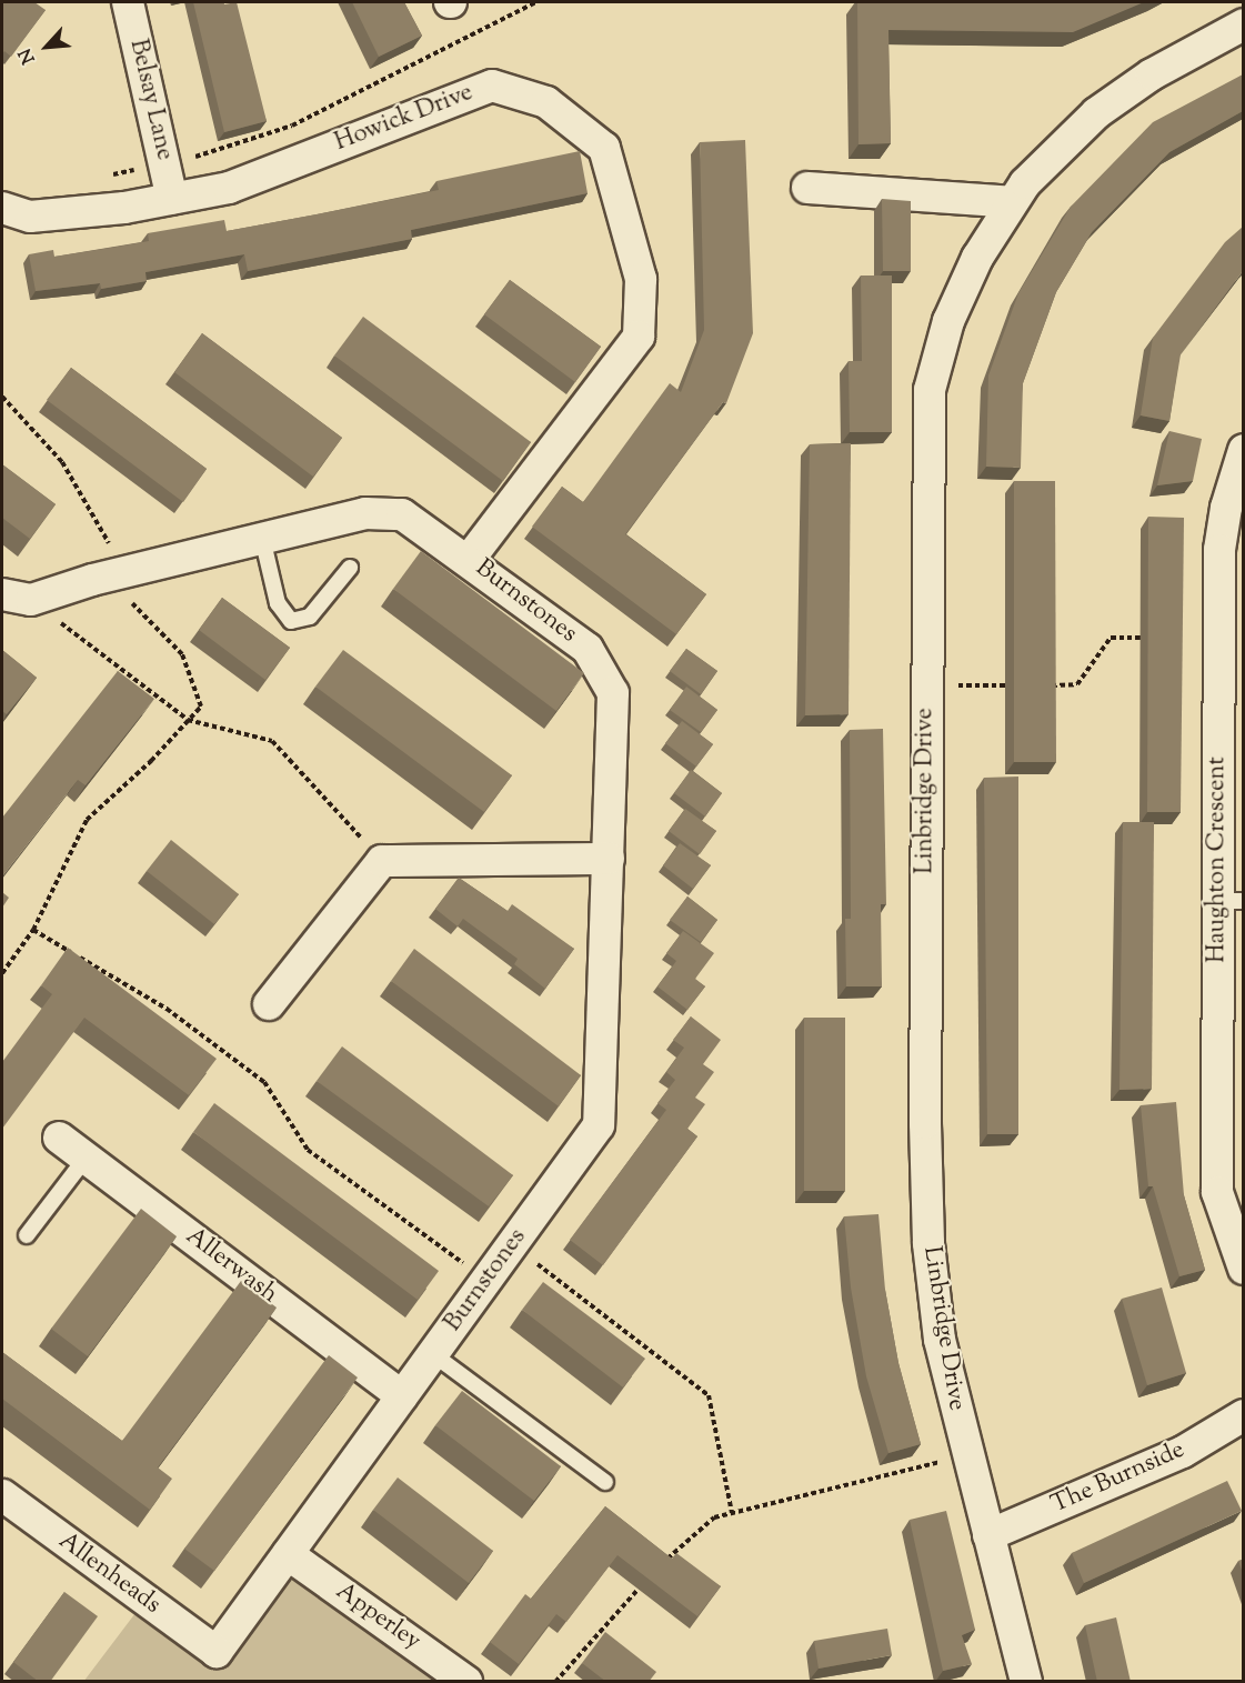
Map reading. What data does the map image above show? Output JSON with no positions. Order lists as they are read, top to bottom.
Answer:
{
  "streets": {
    "street": [
      "Belsay Lane",
      "Howick Drive",
      "Burnstones",
      "Linbridge Drive",
      "Haughton Crescent",
      "Allerwash",
      "The Burnside",
      "Allenheads",
      "Apperley"
    ]
  },
  "crossings": [
    ["Belsay Lane", "Howick Drive"],
    ["Howick Drive", "Burnstones"],
    ["Burnstones", "Allerwash"],
    ["Burnstones", "Allenheads"],
    ["Burnstones", "Apperley"],
    ["Linbridge Drive", "The Burnside"]
  ],
  "north": "bottom left"
}
